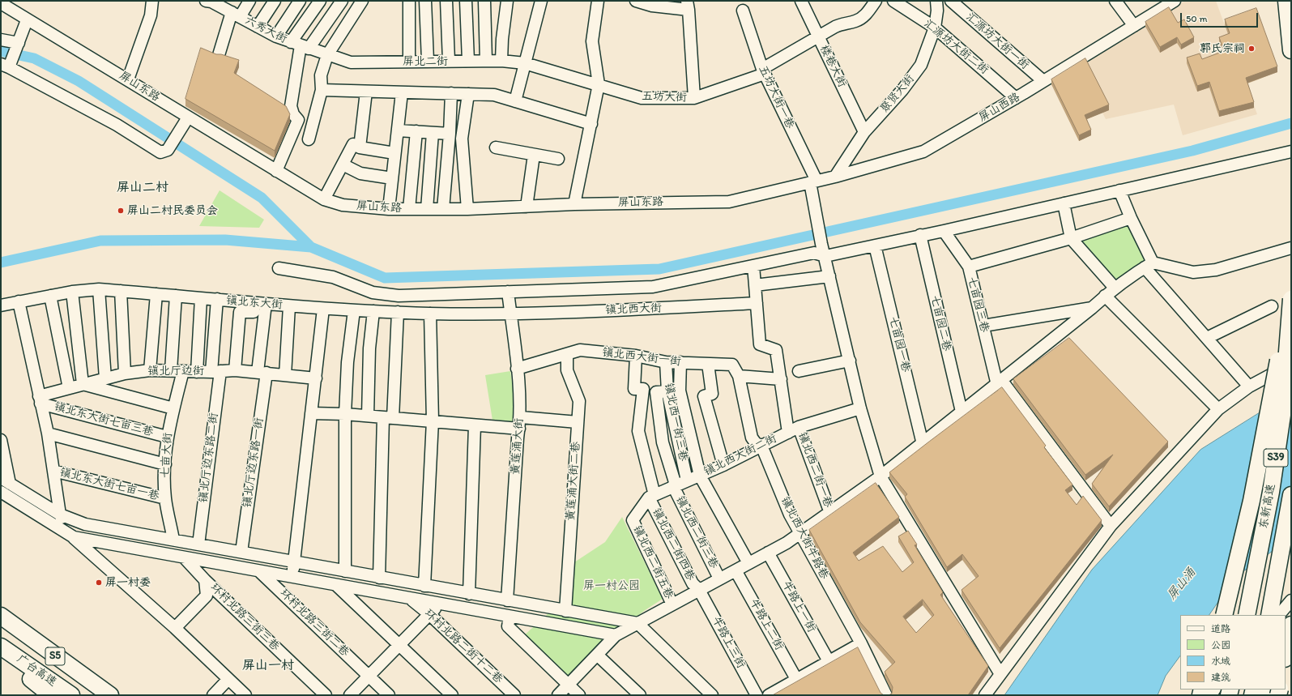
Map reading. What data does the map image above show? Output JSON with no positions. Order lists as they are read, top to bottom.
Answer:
{
  "streets": {
    "highway": [
      "S39",
      "东新高速",
      "S5",
      "广台高速"
    ],
    "street": [
      "六秀大街",
      "汇源坊大街一街",
      "汇源坊大街二街",
      "屏北二街",
      "楼巷大街",
      "屏山东路",
      "聚贤大街",
      "五坊大街",
      "五坊大街一巷",
      "屏山西路",
      "镇北东大街",
      "七亩园三巷",
      "镇北西大街",
      "七亩园二巷",
      "七亩园一巷",
      "镇北西大街一街",
      "镇北厅边街",
      "镇北东大街七亩三巷",
      "镇北西一街三巷",
      "黄莲涌大街",
      "七亩大街",
      "镇北西大街二街",
      "镇北厅边东路二街",
      "镇北厅边东路一街",
      "镇北西二街一巷",
      "黄莲涌大街二巷",
      "镇北东大街七亩一巷",
      "镇北西二街三巷",
      "镇北西大街牛路巷",
      "镇北西二街四巷",
      "镇北西二街五巷",
      "牛路上一街",
      "环村北路三街三巷",
      "环村北路三街二巷",
      "牛路上二街",
      "牛路上三街",
      "环村北路二街十二巷"
    ]
  },
  "crossings": [
    ["六秀大街", "屏北二街"],
    ["汇源坊大街一街", "屏山西路"],
    ["汇源坊大街二街", "聚贤大街"],
    ["汇源坊大街二街", "屏山西路"],
    ["屏北二街", "五坊大街"],
    ["楼巷大街", "聚贤大街"],
    ["楼巷大街", "五坊大街"],
    ["屏山东路", "五坊大街一巷"],
    ["屏山东路", "屏山西路"],
    ["聚贤大街", "屏山西路"],
    ["五坊大街", "五坊大街一巷"],
    ["五坊大街一巷", "屏山西路"],
    ["五坊大街一巷", "镇北西大街二街"],
    ["镇北东大街", "镇北西大街"],
    ["镇北东大街", "黄莲涌大街"],
    ["镇北东大街", "镇北厅边东路二街"],
    ["镇北东大街", "镇北厅边东路一街"],
    ["镇北西大街", "黄莲涌大街"],
    ["镇北西大街一街", "镇北西一街三巷"],
    ["镇北西大街一街", "黄莲涌大街"],
    ["镇北西大街一街", "黄莲涌大街二巷"],
    ["镇北西大街一街", "镇北西大街牛路巷"],
    ["镇北西大街一街", "镇北西二街四巷"],
    ["镇北厅边街", "镇北东大街七亩三巷"],
    ["镇北厅边街", "七亩大街"],
    ["镇北厅边街", "镇北厅边东路二街"],
    ["镇北厅边街", "镇北厅边东路一街"],
    ["镇北东大街七亩三巷", "七亩大街"],
    ["镇北西一街三巷", "镇北西大街二街"],
    ["七亩大街", "镇北东大街七亩一巷"],
    ["镇北西大街二街", "镇北西二街一巷"],
    ["镇北西大街二街", "镇北西二街三巷"],
    ["镇北西大街二街", "镇北西大街牛路巷"],
    ["镇北西大街二街", "镇北西二街四巷"],
    ["镇北西大街二街", "镇北西二街五巷"],
    ["镇北西二街四巷", "牛路上三街"]
  ],
  "districts": ["屏山二村", "屏山一村"],
  "water": ["屏山涌"],
  "parks": ["屏一村公园"],
  "places": ["郭氏宗祠", "屏山二村民委员会", "屏一村委"],
  "legend": [
    "道路",
    "公园",
    "水域",
    "建筑"
  ],
  "scale_bar": "50 m"
}
